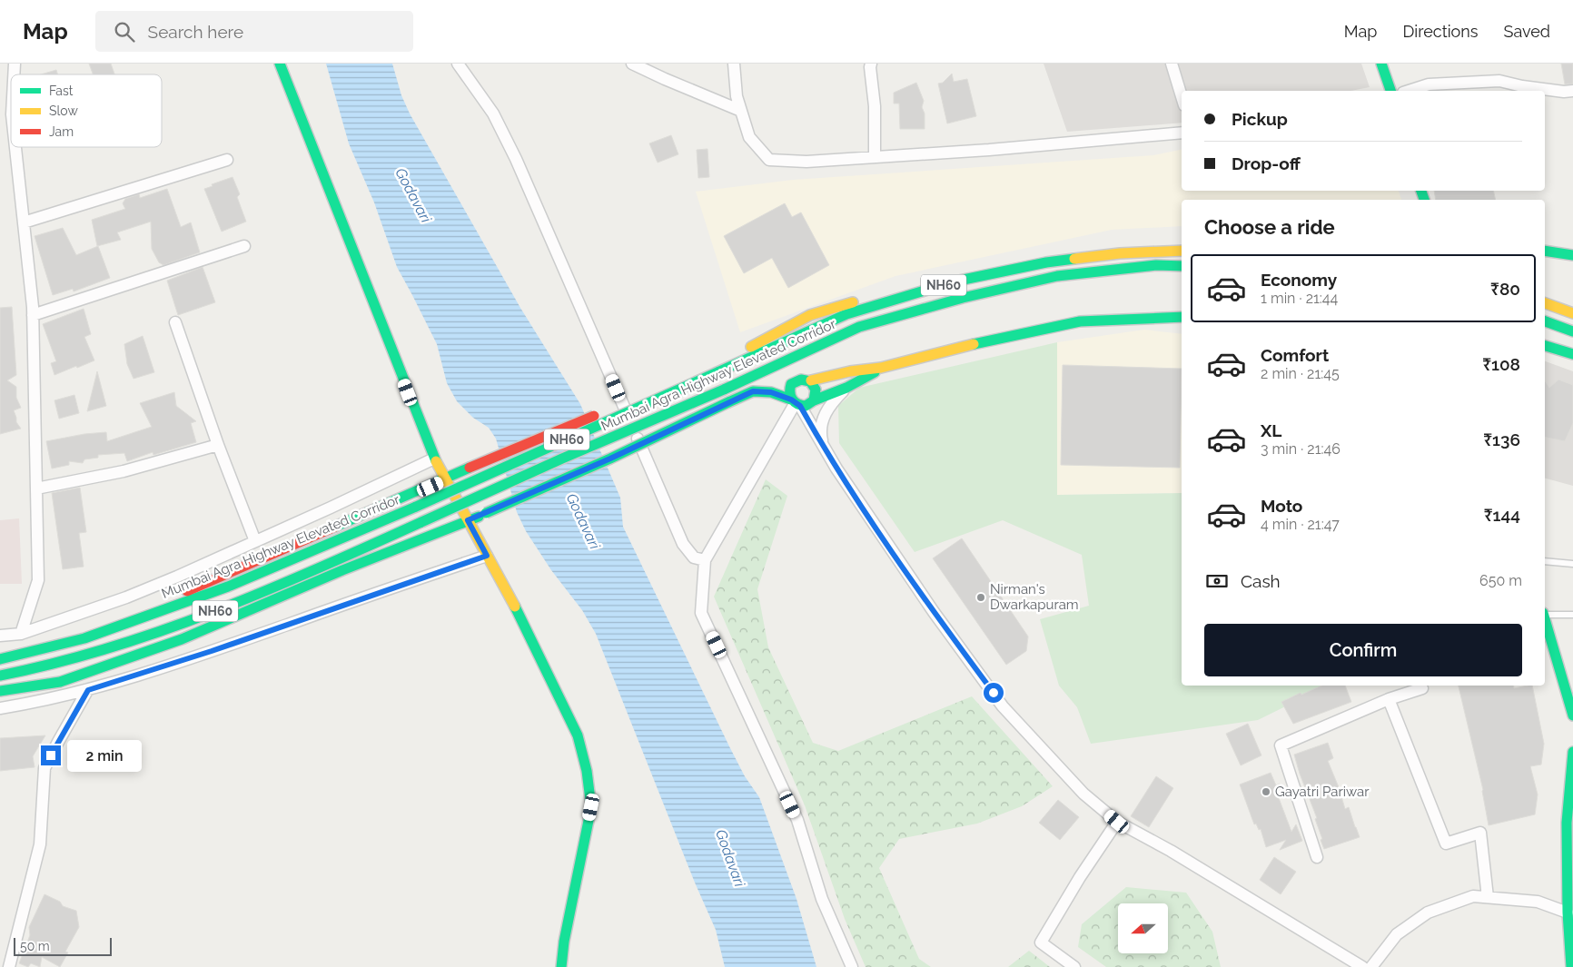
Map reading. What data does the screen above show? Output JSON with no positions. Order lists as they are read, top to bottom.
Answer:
{
  "streets": {
    "main road": ["NH60", "Mumbai Agra Highway Elevated Corridor"]
  },
  "water": ["Godavari"],
  "places": ["Nirman's Dwarkapuram", "Gayatri Pariwar"],
  "legend": ["Fast", "Slow", "Jam"],
  "scale_bar": "50 m",
  "north": "left",
  "page": {
    "header": "Map",
    "search": "Search here",
    "nav": ["Map", "Directions", "Saved"],
    "banner": ["Pickup", "Drop-off"],
    "heading": "Choose a ride",
    "list": [
      {
        "name": "Economy",
        "note": "1 min · 21:44",
        "value": "₹80"
      },
      {
        "name": "Comfort",
        "note": "2 min · 21:45",
        "value": "₹108"
      },
      {
        "name": "XL",
        "note": "3 min · 21:46",
        "value": "₹136"
      },
      {
        "name": "Moto",
        "note": "4 min · 21:47",
        "value": "₹144"
      }
    ],
    "pay": ["Cash", "650 m"],
    "buttons": "Confirm",
    "bubble": "2 min",
    "scale": "50 m"
  }
}
